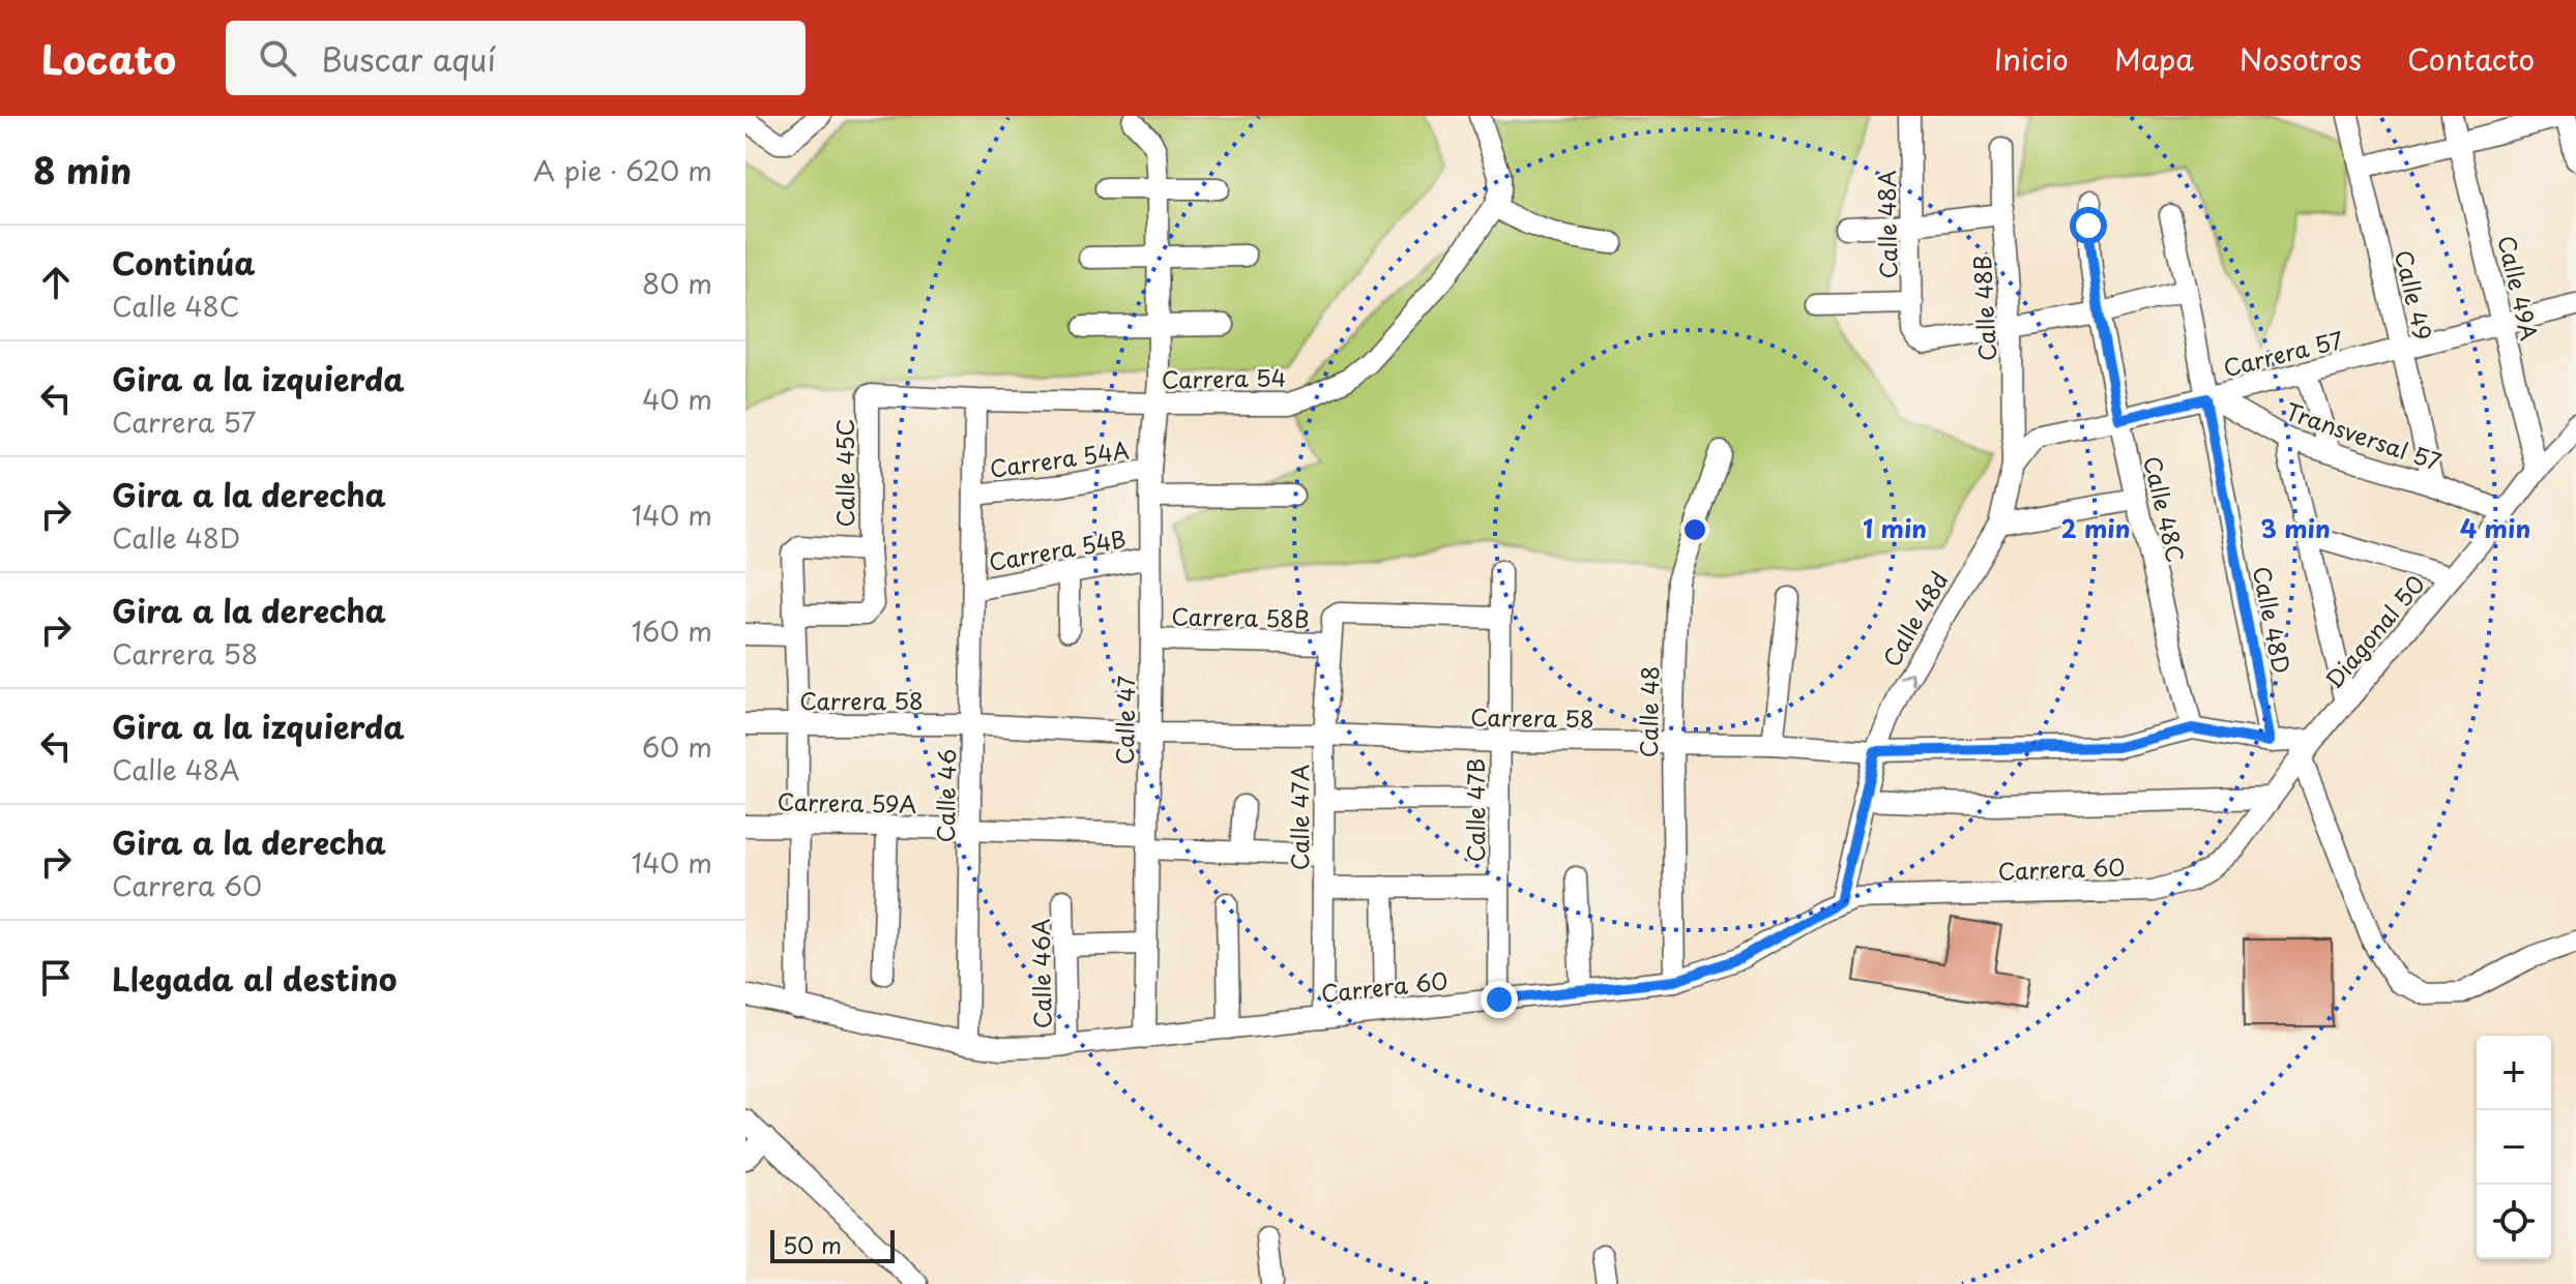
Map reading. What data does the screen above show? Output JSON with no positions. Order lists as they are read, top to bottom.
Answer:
{
  "streets": {
    "street": [
      "Calle 48A",
      "Calle 49A",
      "Calle 49",
      "Calle 48B",
      "Carrera 57",
      "Carrera 54",
      "Transversal 57",
      "Carrera 54A",
      "Calle 45C",
      "Calle 48C",
      "Carrera 54B",
      "Carrera 58B",
      "Calle 48d",
      "Calle 48D",
      "Diagonal 50",
      "Carrera 58",
      "Calle 48",
      "Calle 47",
      "Calle 46",
      "Carrera 59A",
      "Calle 47B",
      "Calle 47A",
      "Carrera 60",
      "Calle 46A"
    ]
  },
  "crossings": [
    ["Calle 48A", "Calle 48B"],
    ["Calle 49A", "Carrera 57"],
    ["Calle 49A", "Diagonal 50"],
    ["Calle 49", "Carrera 57"],
    ["Calle 49", "Transversal 57"],
    ["Calle 48B", "Carrera 57"],
    ["Calle 48B", "Calle 48d"],
    ["Carrera 57", "Transversal 57"],
    ["Carrera 57", "Calle 48C"],
    ["Carrera 57", "Calle 48d"],
    ["Carrera 57", "Calle 48D"],
    ["Carrera 54", "Calle 45C"],
    ["Carrera 54", "Calle 47"],
    ["Carrera 54", "Calle 46"],
    ["Transversal 57", "Calle 48D"],
    ["Transversal 57", "Diagonal 50"],
    ["Carrera 54A", "Calle 47"],
    ["Carrera 54A", "Calle 46"],
    ["Calle 48C", "Carrera 58"],
    ["Carrera 54B", "Calle 47"],
    ["Carrera 54B", "Calle 46"],
    ["Carrera 58B", "Calle 47"],
    ["Carrera 58B", "Calle 47B"],
    ["Carrera 58B", "Calle 47A"],
    ["Calle 48d", "Carrera 58"],
    ["Calle 48D", "Carrera 58"],
    ["Diagonal 50", "Carrera 58"],
    ["Diagonal 50", "Carrera 60"],
    ["Carrera 58", "Calle 48"],
    ["Carrera 58", "Calle 47"],
    ["Carrera 58", "Calle 46"],
    ["Carrera 58", "Calle 47B"],
    ["Carrera 58", "Calle 47A"],
    ["Calle 48", "Carrera 60"],
    ["Calle 47", "Carrera 59A"],
    ["Calle 47", "Carrera 60"],
    ["Calle 46", "Carrera 59A"],
    ["Calle 46", "Carrera 60"],
    ["Carrera 59A", "Calle 47A"],
    ["Calle 47B", "Carrera 60"],
    ["Calle 47A", "Carrera 60"],
    ["Carrera 60", "Calle 46A"]
  ],
  "scale_bar": "50 m",
  "page": {
    "header": "Locato",
    "search": "Buscar aquí",
    "nav": [
      "Inicio",
      "Mapa",
      "Nosotros",
      "Contacto"
    ],
    "heading": ["8 min", "A pie · 620 m"],
    "list": [
      ["Continúa", "Calle 48C", "80 m"],
      ["Gira a la izquierda", "Carrera 57", "40 m"],
      ["Gira a la derecha", "Calle 48D", "140 m"],
      ["Gira a la derecha", "Carrera 58", "160 m"],
      ["Gira a la izquierda", "Calle 48A", "60 m"],
      ["Gira a la derecha", "Carrera 60", "140 m"],
      "Llegada al destino"
    ],
    "map_buttons": ["+", "−"],
    "scale": "50 m"
  },
  "rings": [
    "1 min",
    "2 min",
    "3 min",
    "4 min"
  ]
}
